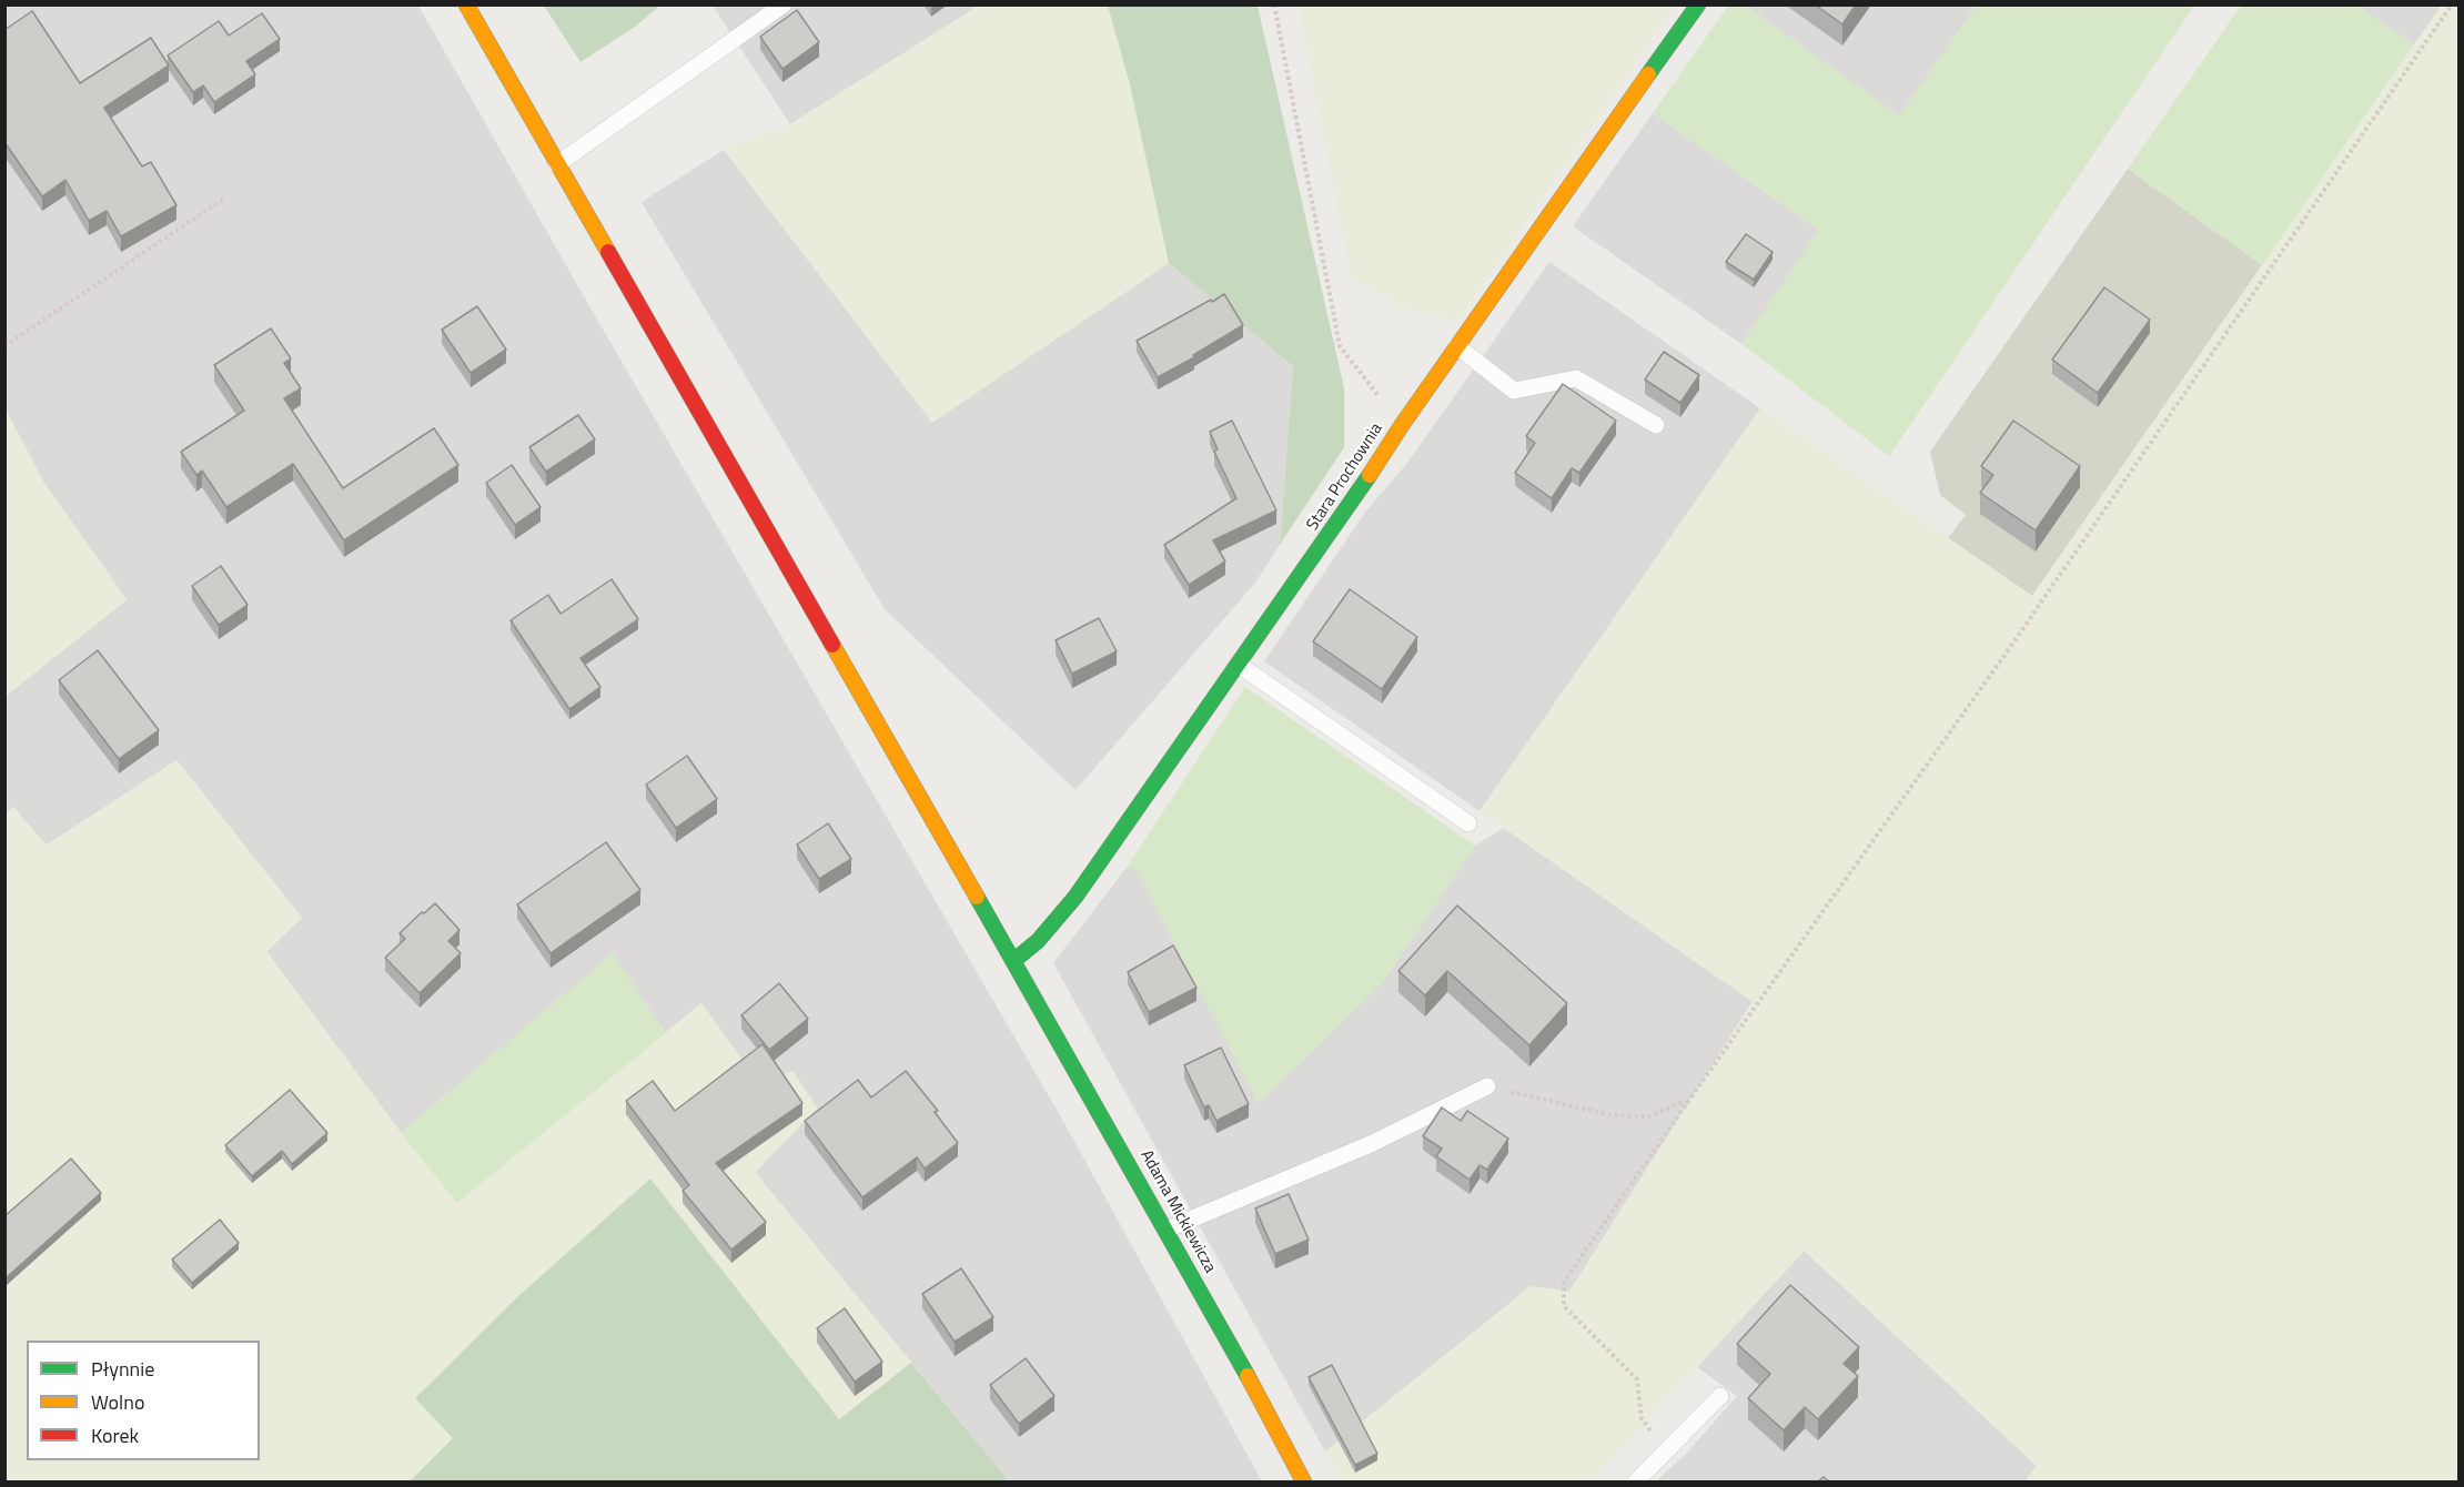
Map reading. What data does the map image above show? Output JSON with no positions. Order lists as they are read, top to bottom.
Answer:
{
  "streets": {
    "main road": ["Stara Prochownia", "Adama Mickiewicza"]
  },
  "crossings": [
    ["Stara Prochownia", "Adama Mickiewicza"]
  ],
  "legend": ["Płynnie", "Wolno", "Korek"]
}
